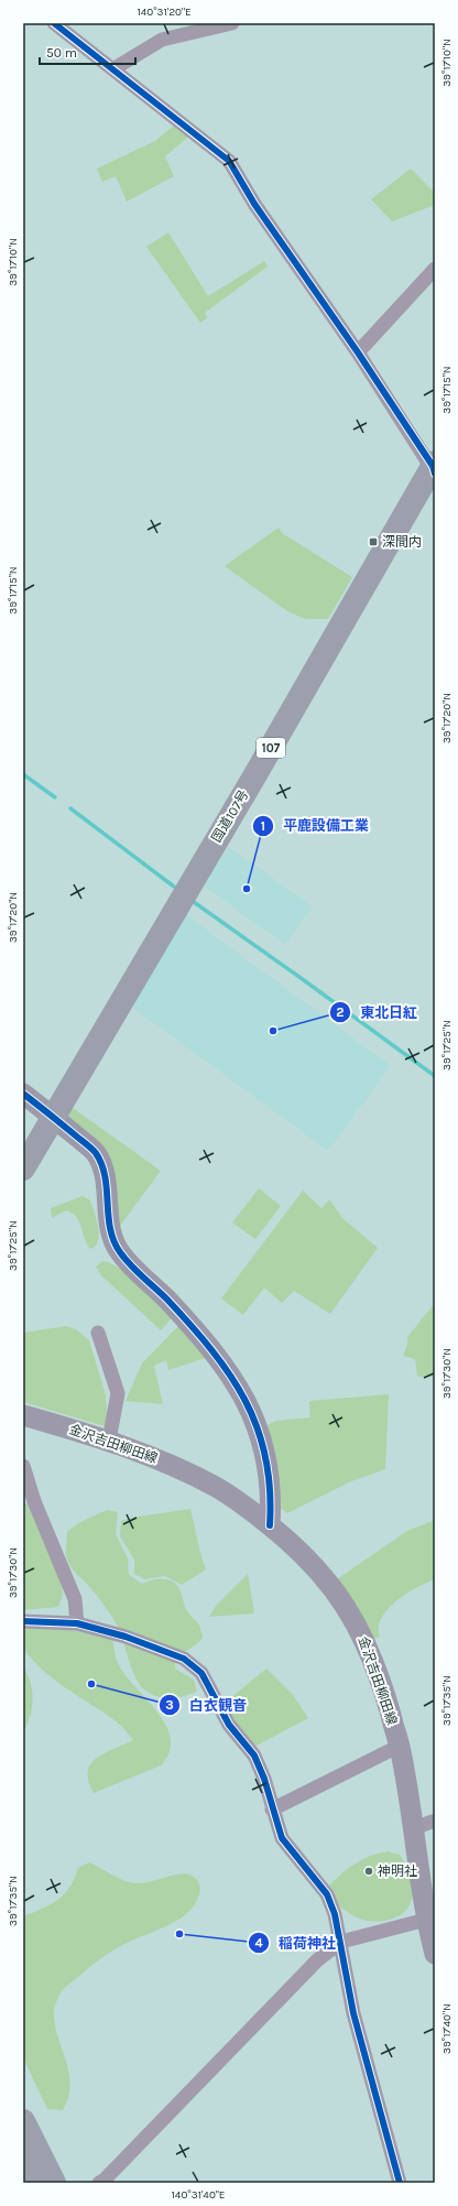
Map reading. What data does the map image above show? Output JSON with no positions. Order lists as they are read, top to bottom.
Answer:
{
  "streets": {
    "highway": ["107", "国道107号"],
    "main road": ["金沢吉田柳田線"]
  },
  "places": {
    "transit": ["深間内"],
    "other": [
      "平鹿設備工業",
      "東北日紅",
      "白衣観音",
      "神明社",
      "稲荷神社"
    ]
  },
  "scale_bar": "50 m",
  "coordinates": [
    "140°31'20\"E",
    "39°17'10\"N",
    "39°17'15\"N",
    "39°17'20\"N",
    "39°17'25\"N",
    "39°17'30\"N",
    "39°17'35\"N",
    "39°17'40\"N",
    "140°31'40\"E"
  ]
}
